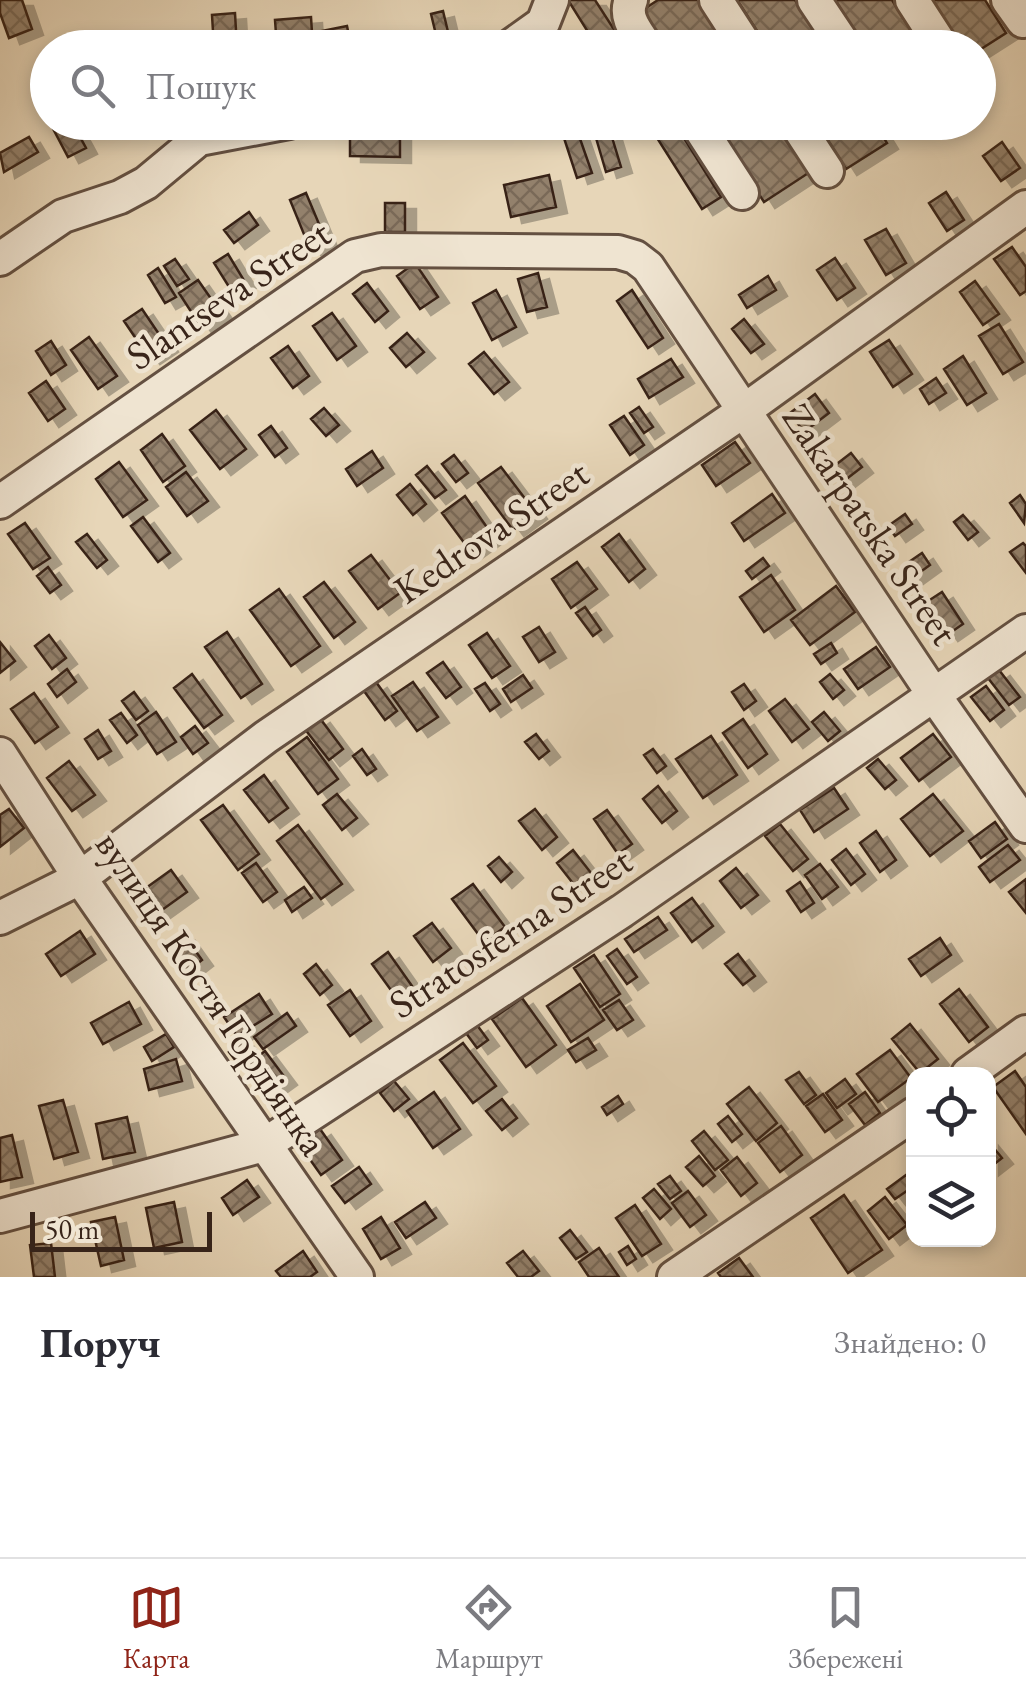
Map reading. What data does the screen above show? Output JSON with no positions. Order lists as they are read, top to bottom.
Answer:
{
  "streets": {
    "street": [
      "Slantseva Street",
      "Zakarpatska Street",
      "Kedrova Street",
      "Stratosferna Street",
      "вулиця Костя Гордіянка"
    ]
  },
  "crossings": [
    ["Slantseva Street", "Zakarpatska Street"],
    ["Zakarpatska Street", "Kedrova Street"],
    ["Zakarpatska Street", "Stratosferna Street"],
    ["Kedrova Street", "вулиця Костя Гордіянка"],
    ["Stratosferna Street", "вулиця Костя Гордіянка"]
  ],
  "scale_bar": "50 m",
  "page": {
    "search": "Пошук",
    "scale": "50 m",
    "heading": ["Поруч", "Знайдено: 0"],
    "nav": ["Карта", "Маршрут", "Збережені"]
  }
}
